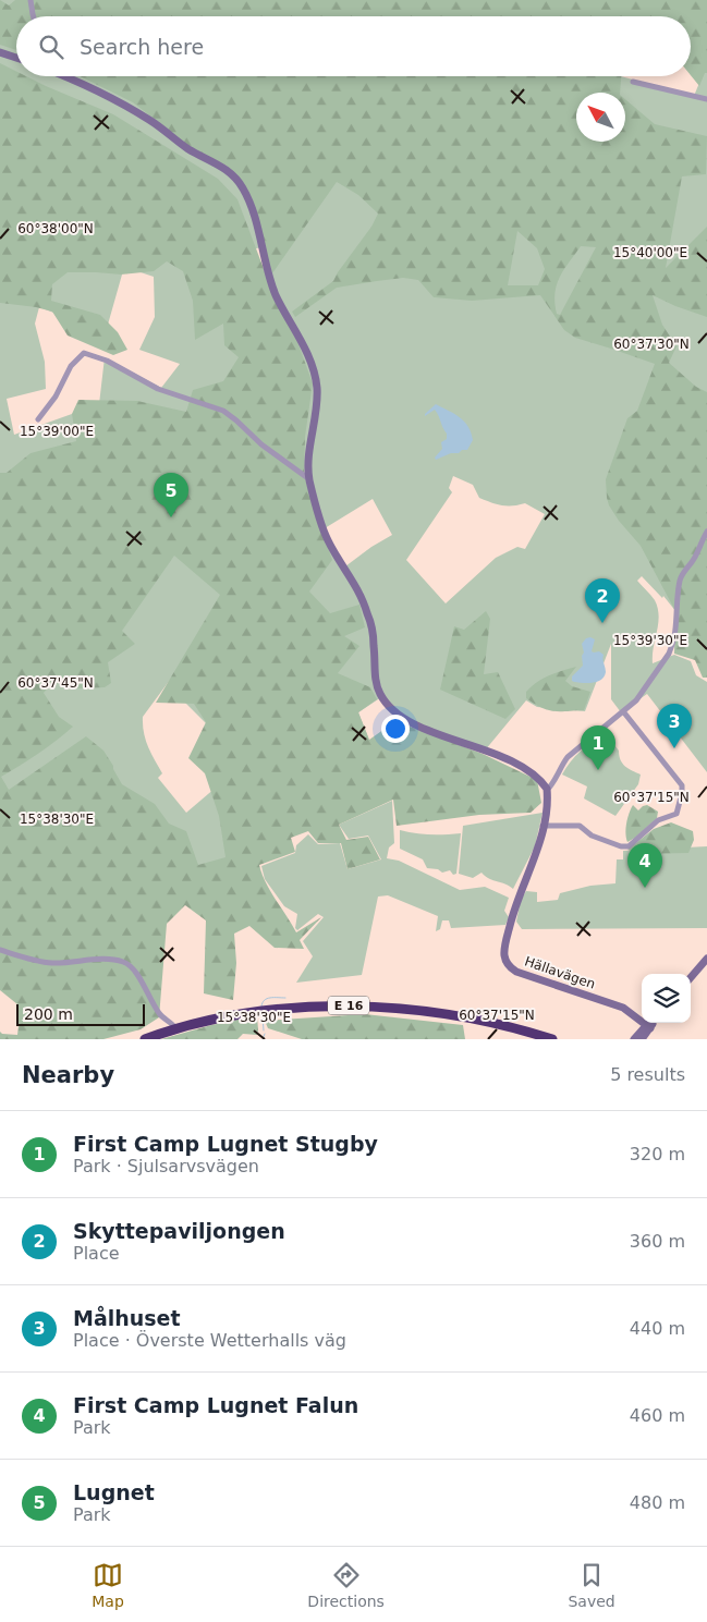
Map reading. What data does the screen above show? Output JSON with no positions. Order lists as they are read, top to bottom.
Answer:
{
  "streets": {
    "highway": ["E 16"],
    "street": ["Hällavägen"]
  },
  "scale_bar": "200 m",
  "north": "top left",
  "page": {
    "search": "Search here",
    "pins": [
      "5",
      "2",
      "3",
      "1",
      "4"
    ],
    "scale": "200 m",
    "heading": ["Nearby", "5 results"],
    "list": [
      {
        "mark": "1",
        "name": "First Camp Lugnet Stugby",
        "note": "Park · Sjulsarvsvägen",
        "value": "320 m"
      },
      {
        "mark": "2",
        "name": "Skyttepaviljongen",
        "note": "Place",
        "value": "360 m"
      },
      {
        "mark": "3",
        "name": "Målhuset",
        "note": "Place · Överste Wetterhalls väg",
        "value": "440 m"
      },
      {
        "mark": "4",
        "name": "First Camp Lugnet Falun",
        "note": "Park",
        "value": "460 m"
      },
      {
        "mark": "5",
        "name": "Lugnet",
        "note": "Park",
        "value": "480 m"
      }
    ],
    "nav": ["Map", "Directions", "Saved"]
  },
  "coordinates": [
    "60°38'00\"N",
    "15°40'00\"E",
    "60°37'30\"N",
    "15°39'00\"E",
    "15°39'30\"E",
    "60°37'45\"N",
    "60°37'15\"N",
    "15°38'30\"E"
  ]
}
